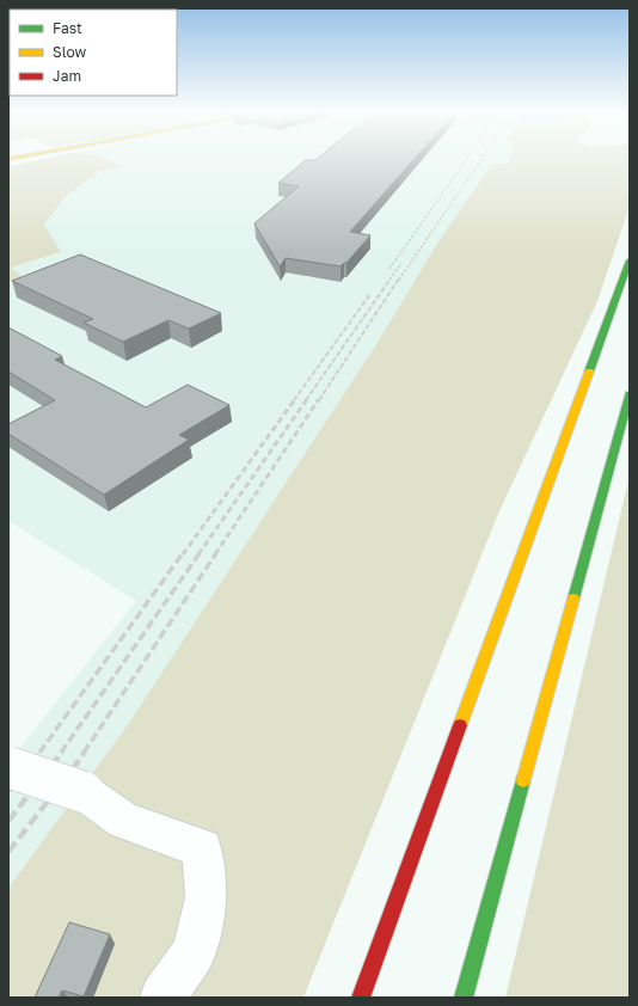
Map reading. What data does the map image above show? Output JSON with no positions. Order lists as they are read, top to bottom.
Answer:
{
  "legend": ["Fast", "Slow", "Jam"]
}
